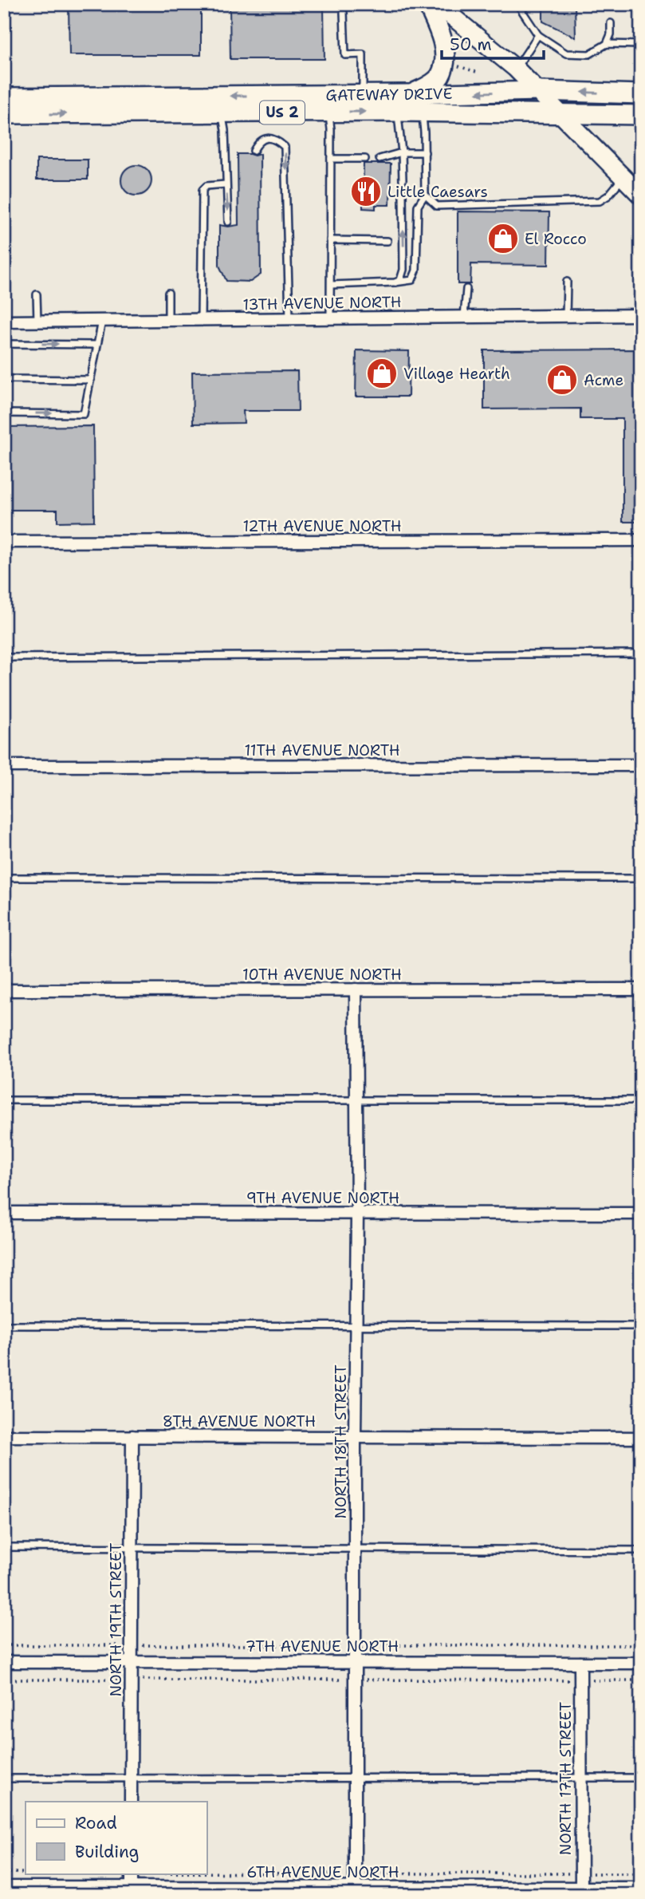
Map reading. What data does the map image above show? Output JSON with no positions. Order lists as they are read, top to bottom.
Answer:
{
  "streets": {
    "highway": ["GATEWAY DRIVE", "US 2"],
    "street": [
      "13TH AVENUE NORTH",
      "12TH AVENUE NORTH",
      "11TH AVENUE NORTH",
      "10TH AVENUE NORTH",
      "9TH AVENUE NORTH",
      "8TH AVENUE NORTH",
      "NORTH 18TH STREET",
      "NORTH 19TH STREET",
      "7TH AVENUE NORTH",
      "NORTH 17TH STREET",
      "6TH AVENUE NORTH"
    ]
  },
  "crossings": [
    ["GATEWAY DRIVE", "US 2"],
    ["10TH AVENUE NORTH", "NORTH 18TH STREET"],
    ["9TH AVENUE NORTH", "NORTH 18TH STREET"],
    ["8TH AVENUE NORTH", "NORTH 18TH STREET"],
    ["8TH AVENUE NORTH", "NORTH 19TH STREET"],
    ["NORTH 18TH STREET", "7TH AVENUE NORTH"],
    ["NORTH 18TH STREET", "6TH AVENUE NORTH"],
    ["NORTH 19TH STREET", "7TH AVENUE NORTH"],
    ["7TH AVENUE NORTH", "NORTH 17TH STREET"],
    ["NORTH 17TH STREET", "6TH AVENUE NORTH"]
  ],
  "places": {
    "restaurant": ["Little Caesars"],
    "shop": ["El Rocco", "Village Hearth", "Acme"]
  },
  "legend": ["Road", "Building"],
  "scale_bar": "50 m"
}
